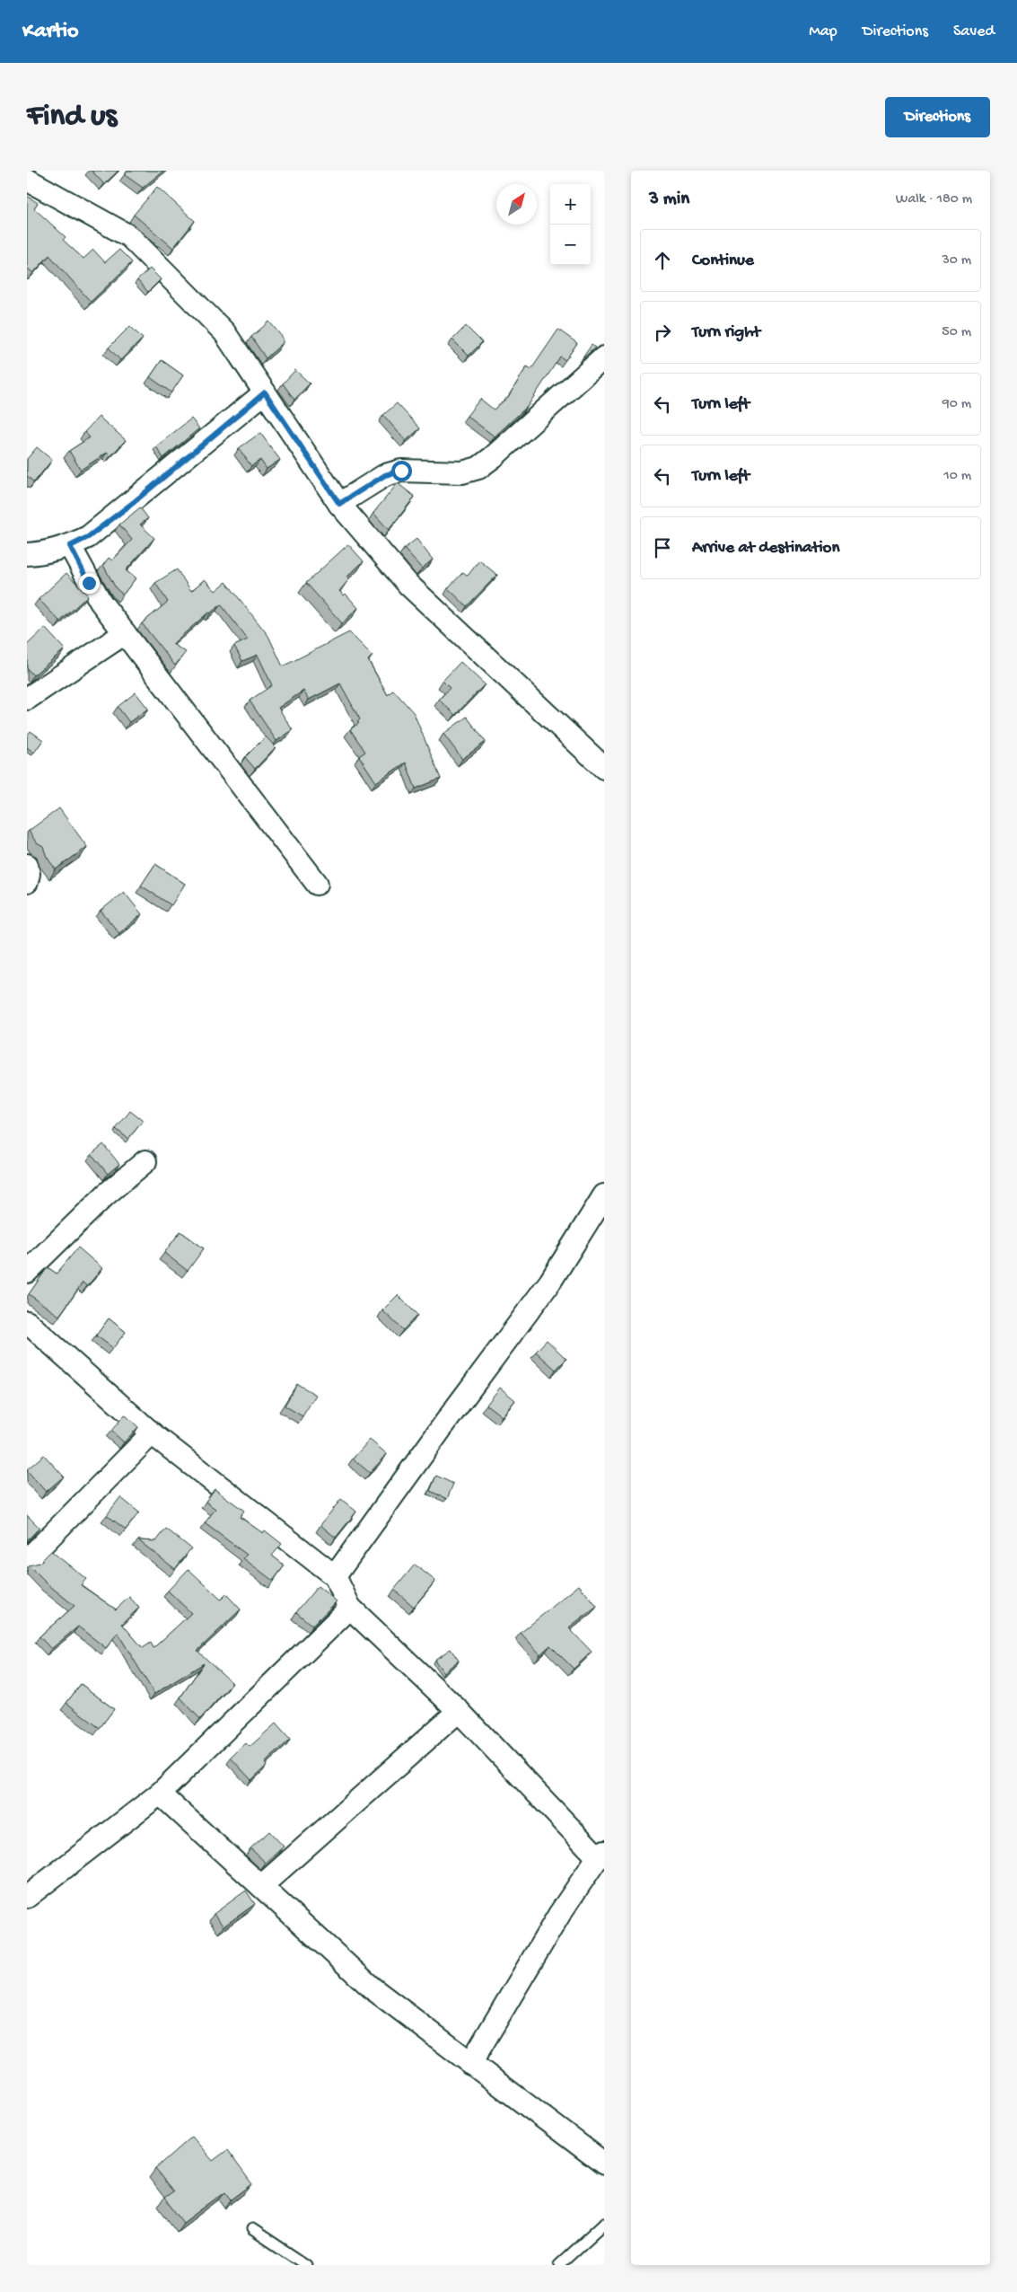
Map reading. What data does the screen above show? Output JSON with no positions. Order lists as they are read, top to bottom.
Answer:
{
  "north": "top right",
  "page": {
    "header": "Kartio",
    "nav": ["Map", "Directions", "Saved"],
    "buttons": "Directions",
    "title": "Find us",
    "heading": ["3 min", "Walk · 180 m"],
    "map_buttons": ["+", "−"],
    "list": [
      ["Continue", "30 m"],
      ["Turn right", "50 m"],
      ["Turn left", "90 m"],
      ["Turn left", "10 m"],
      "Arrive at destination"
    ]
  }
}
